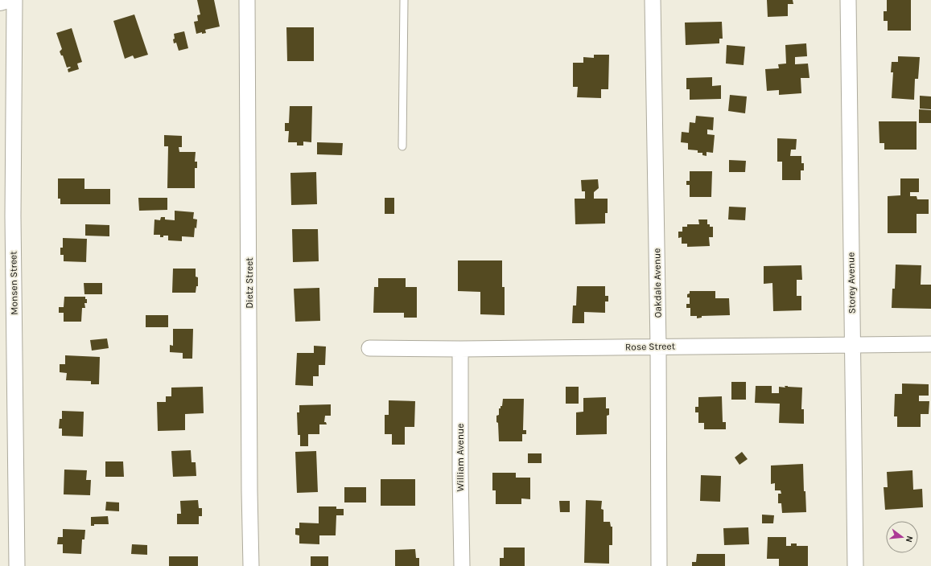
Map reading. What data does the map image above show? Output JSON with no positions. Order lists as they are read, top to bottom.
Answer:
{
  "streets": {
    "street": [
      "Monsen Street",
      "Dietz Street",
      "Oakdale Avenue",
      "Storey Avenue",
      "Rose Street",
      "William Avenue"
    ]
  },
  "crossings": [
    ["Oakdale Avenue", "Rose Street"],
    ["Storey Avenue", "Rose Street"],
    ["Rose Street", "William Avenue"]
  ],
  "north": "right"
}
